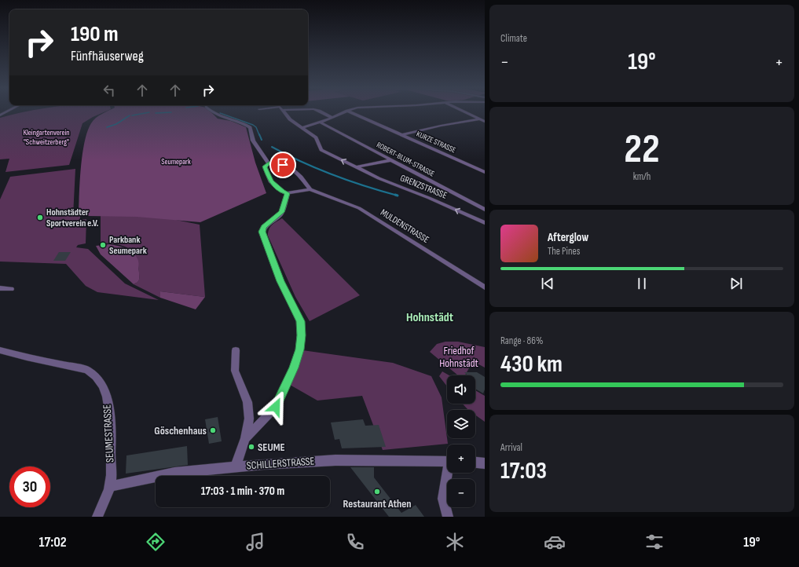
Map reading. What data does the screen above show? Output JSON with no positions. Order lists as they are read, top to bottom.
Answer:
{
  "streets": {
    "street": [
      "KURZE STRASSE",
      "ROBERT-BLUM-STRASSE",
      "GRENZSTRASSE",
      "MULDENSTRASSE",
      "SEUMESTRASSE",
      "SCHILLERSTRASSE"
    ]
  },
  "crossings": [
    ["SEUMESTRASSE", "SCHILLERSTRASSE"]
  ],
  "one_way": ["GRENZSTRASSE"],
  "districts": ["Hohnstädt"],
  "parks": ["Kleingartenverein \"Schweitzerberg\"", "Seumepark", "Friedhof Hohnstädt"],
  "places": [
    "Hohnstädter Sportverein e.V.",
    "Parkbank Seumepark",
    "Göschenhaus",
    "SEUME",
    "Restaurant Athen"
  ],
  "page": {
    "tile": [
      "Climate",
      ["22", "km/h"],
      ["Range · 86%", "430 km"],
      ["Arrival", "17:03"]
    ],
    "turn": ["190 m", "Fünfhäuserweg"],
    "heat": ["−", "19°", "+"],
    "song": ["Afterglow", "The Pines"],
    "map_buttons": ["+", "−"],
    "limit": "30",
    "trip": "17:03 · 1 min · 370 m",
    "tabs": ["17:02", "19°"]
  }
}
